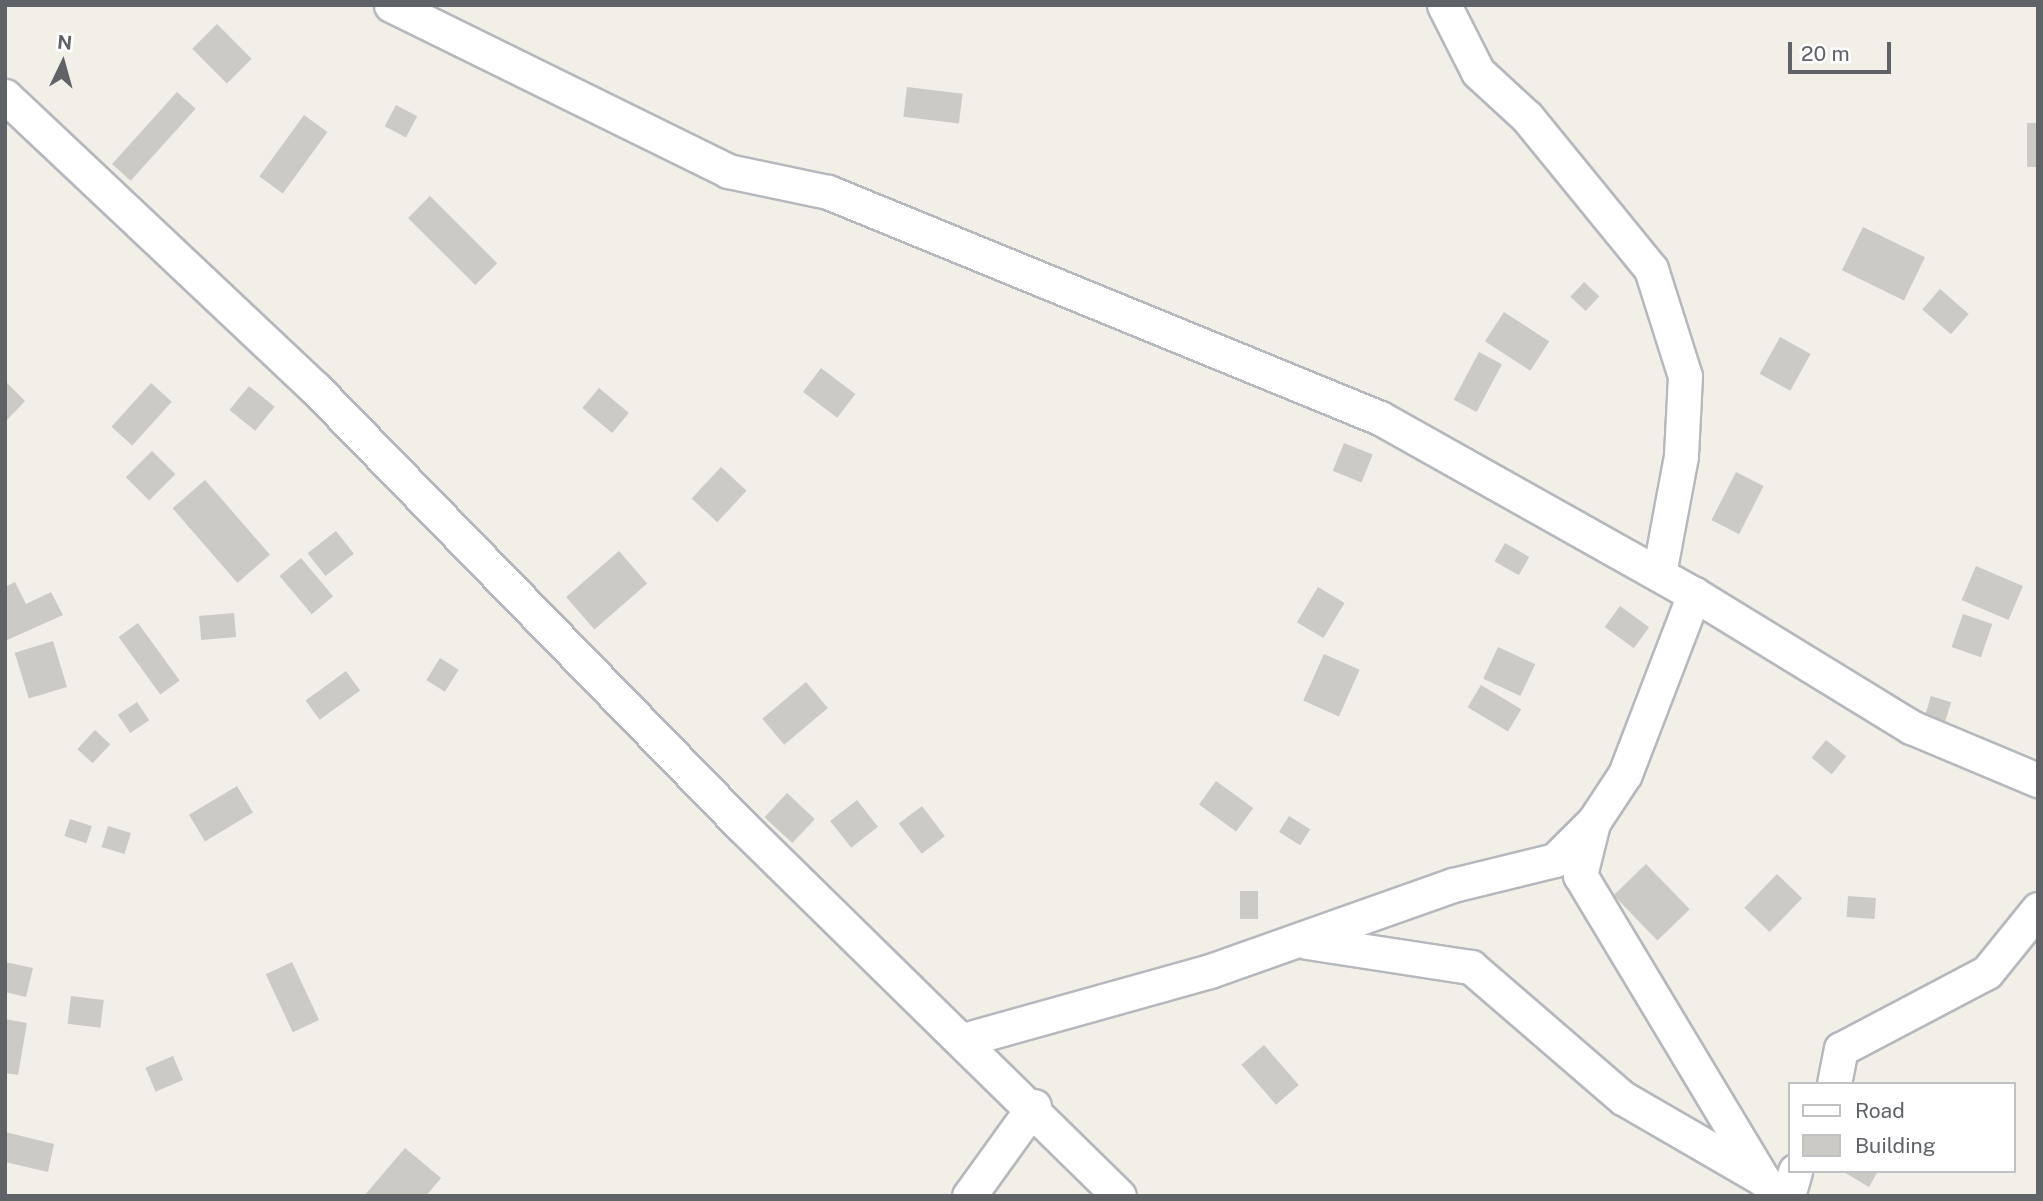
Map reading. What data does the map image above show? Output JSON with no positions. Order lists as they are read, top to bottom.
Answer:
{
  "legend": ["Road", "Building"],
  "scale_bar": "20 m",
  "north": "top"
}
